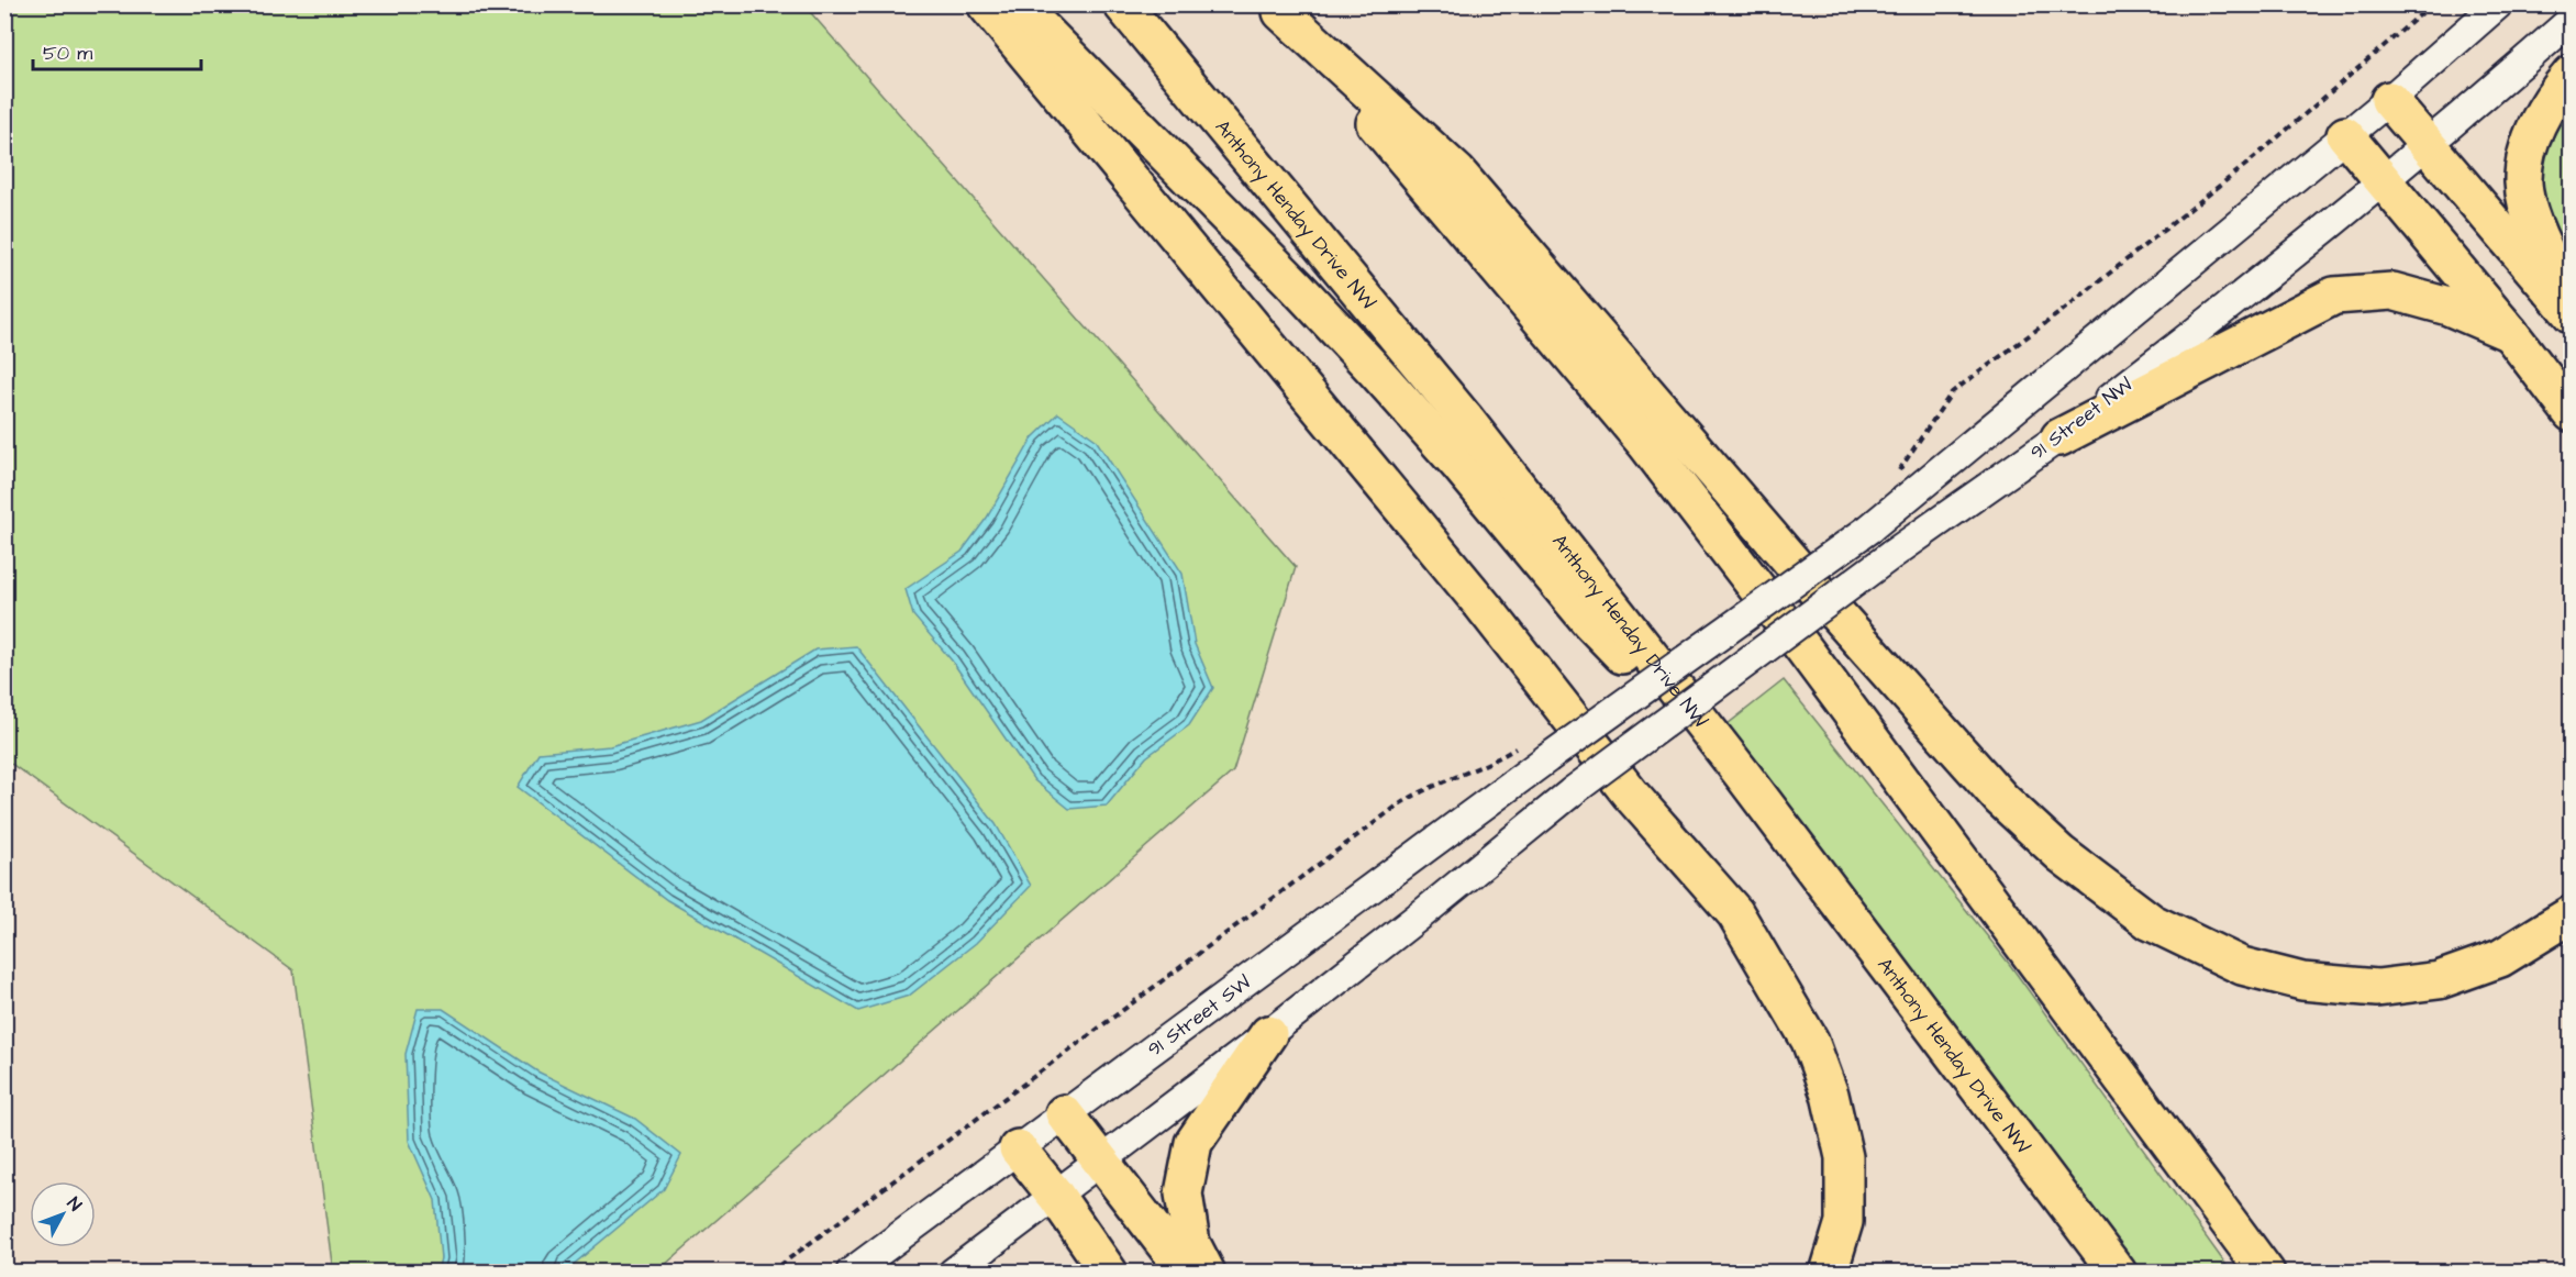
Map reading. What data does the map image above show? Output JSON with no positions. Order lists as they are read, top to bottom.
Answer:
{
  "streets": {
    "highway": ["Anthony Henday Drive NW"],
    "main road": ["91 Street NW", "91 Street SW"]
  },
  "scale_bar": "50 m",
  "north": "top right"
}
